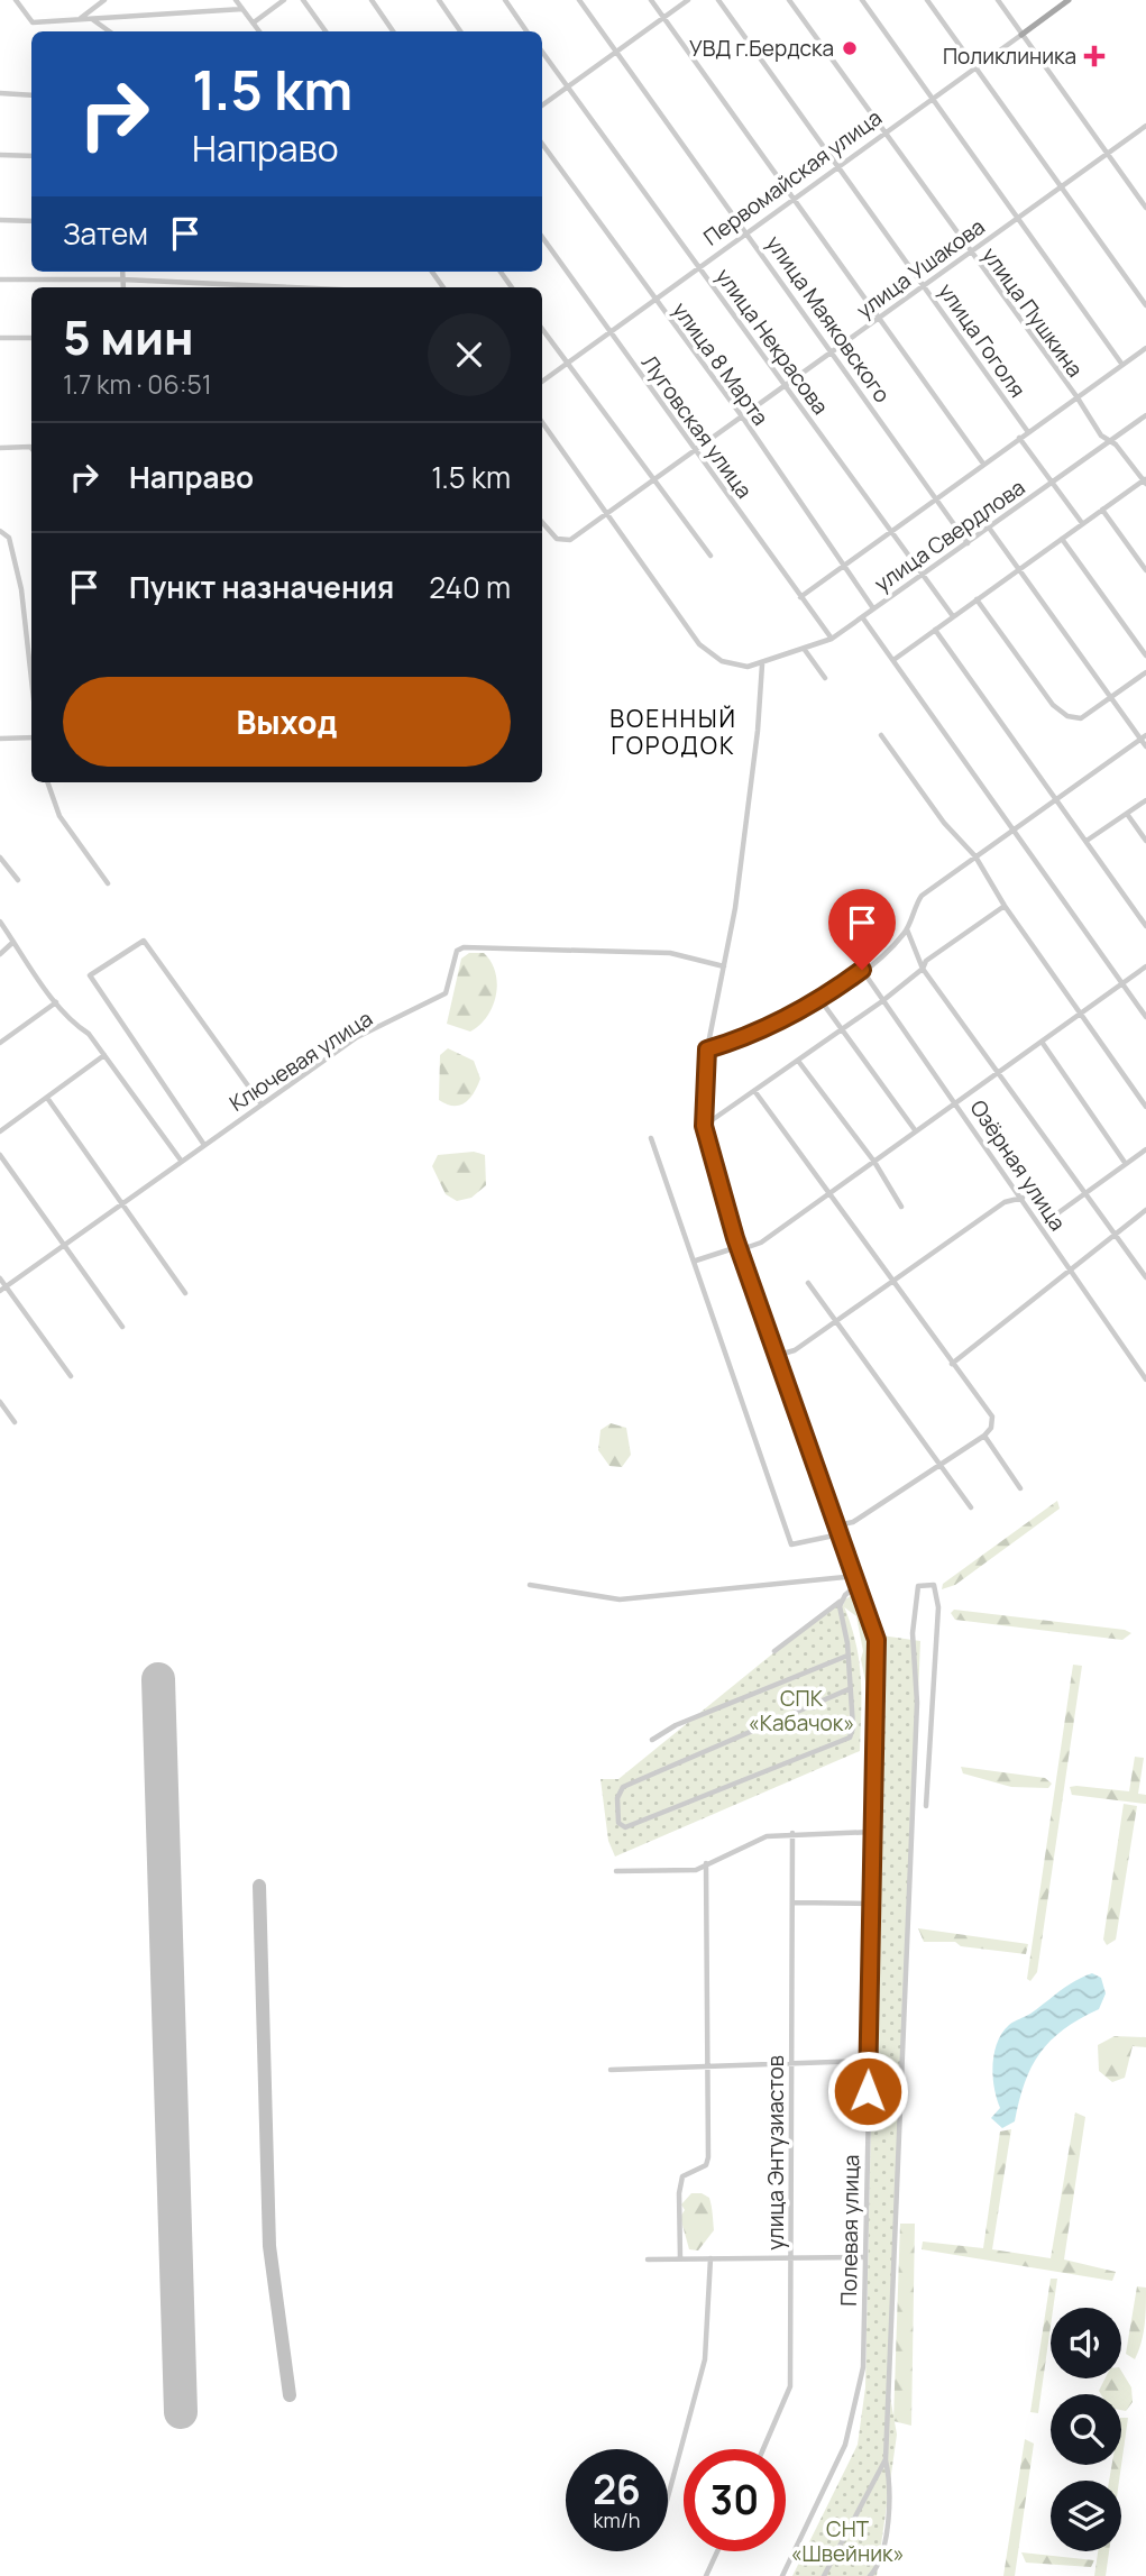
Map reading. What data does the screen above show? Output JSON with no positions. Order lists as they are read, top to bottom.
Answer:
{
  "streets": {
    "main road": ["Первомайская улица"],
    "street": [
      "улица Ушакова",
      "улица Пушкина",
      "улица Маяковского",
      "улица Гоголя",
      "улица Некрасова",
      "улица 8 Марта",
      "Луговская улица",
      "улица Свердлова",
      "Ключевая улица",
      "Озёрная улица",
      "улица Энтузиастов",
      "Полевая улица"
    ]
  },
  "crossings": [
    ["Первомайская улица", "улица Пушкина"],
    ["Первомайская улица", "улица Маяковского"],
    ["Первомайская улица", "улица Гоголя"],
    ["Первомайская улица", "улица Некрасова"],
    ["Первомайская улица", "улица 8 Марта"],
    ["Первомайская улица", "Луговская улица"],
    ["улица Ушакова", "улица Пушкина"],
    ["улица Ушакова", "улица Маяковского"],
    ["улица Ушакова", "улица Гоголя"],
    ["улица Ушакова", "улица Некрасова"],
    ["улица Ушакова", "улица 8 Марта"],
    ["улица Ушакова", "Луговская улица"],
    ["улица Пушкина", "улица Свердлова"],
    ["улица Маяковского", "улица Свердлова"],
    ["улица Некрасова", "улица Свердлова"],
    ["улица 8 Марта", "улица Свердлова"],
    ["Луговская улица", "улица Свердлова"],
    ["улица Свердлова", "Полевая улица"],
    ["Ключевая улица", "Полевая улица"]
  ],
  "districts": ["ВОЕННЫЙ ГОРОДОК"],
  "parks": ["СПК «Кабачок»", "СНТ «Швейник»"],
  "places": {
    "other": ["УВД г.Бердска"],
    "health": ["Поликлиника"]
  },
  "page": {
    "turn": ["1.5 km", "Направо"],
    "then": "Затем",
    "heading": ["5 мин", "1.7 km · 06:51"],
    "list": [
      {
        "name": "Направо",
        "value": "1.5 km"
      },
      {
        "name": "Пункт назначения",
        "value": "240 m"
      }
    ],
    "buttons": "Выход",
    "speed": "26 km/h",
    "limit": "30"
  }
}
